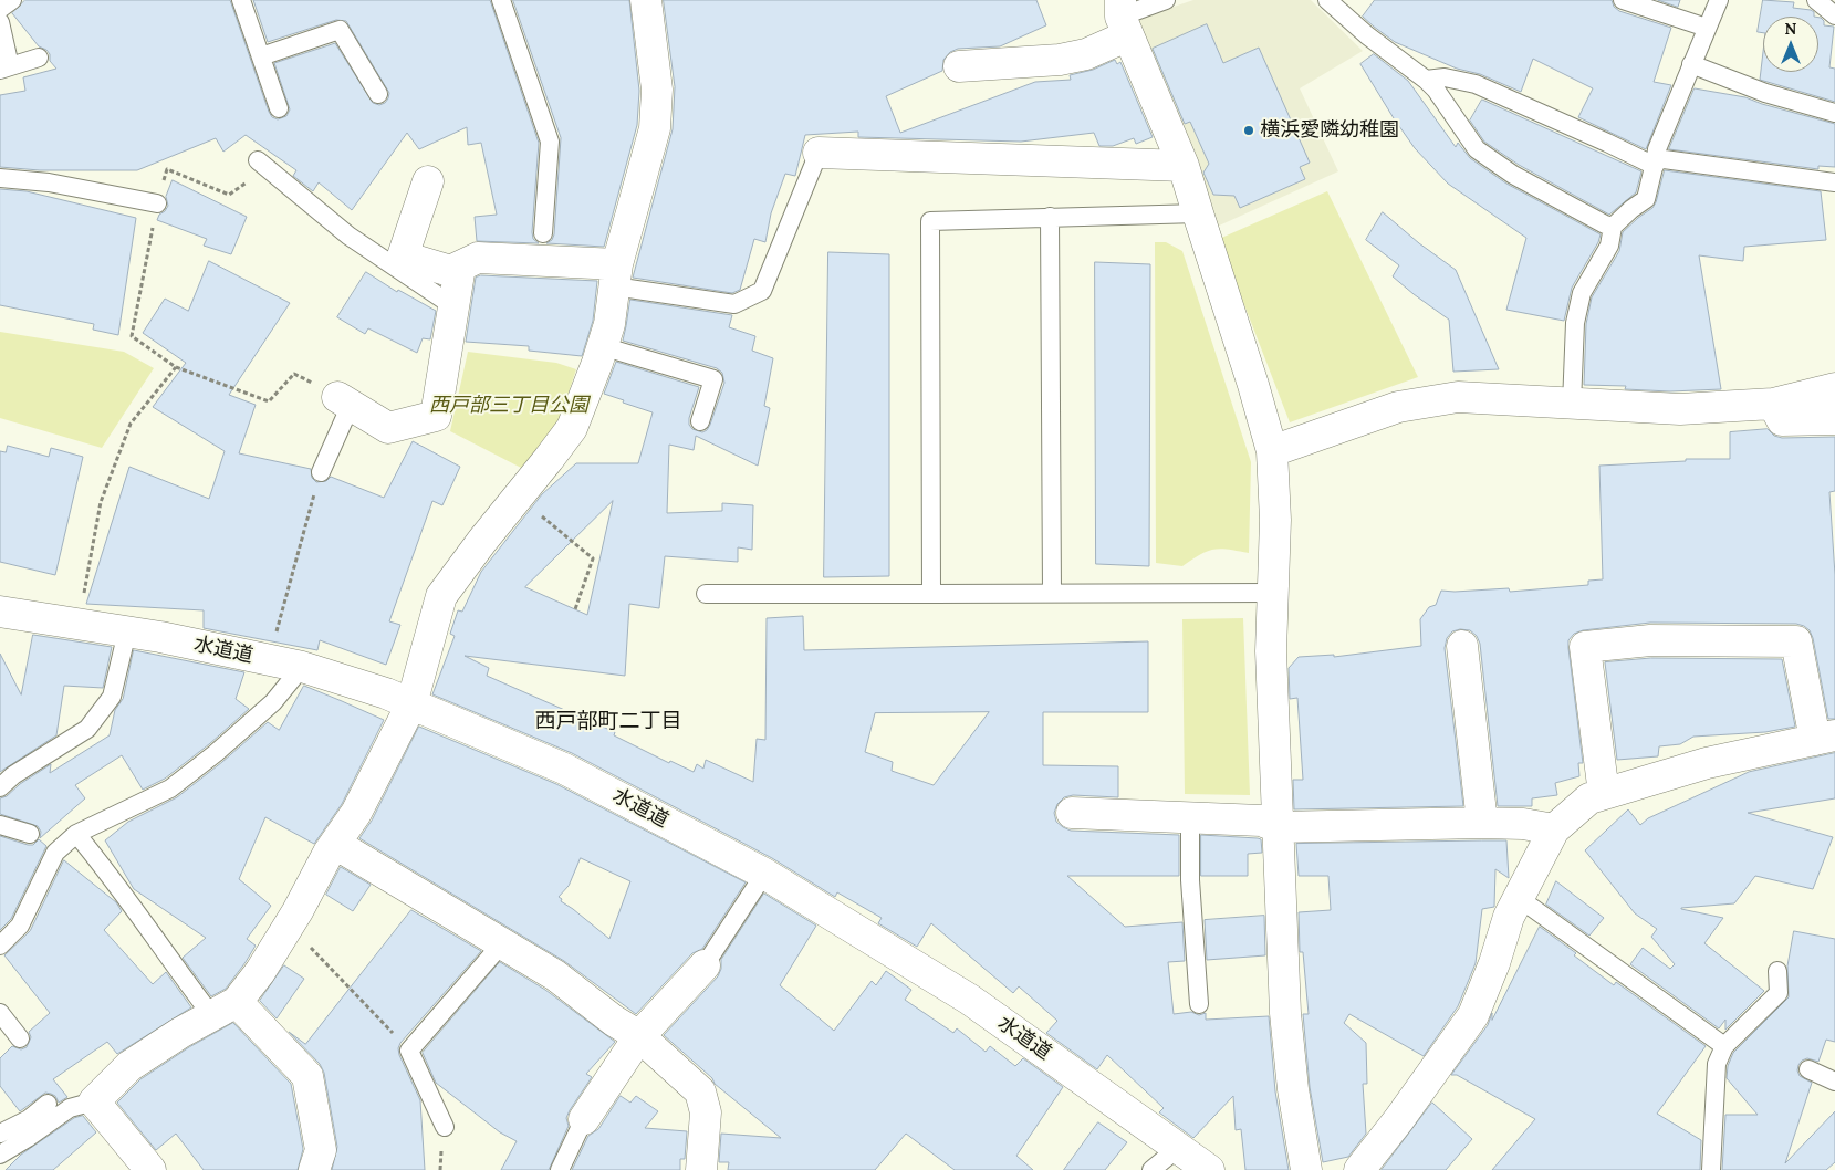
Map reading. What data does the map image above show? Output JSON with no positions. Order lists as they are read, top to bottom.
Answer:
{
  "streets": {
    "street": ["水道道"]
  },
  "districts": ["西戸部町二丁目"],
  "parks": ["西戸部三丁目公園"],
  "places": ["横浜愛隣幼稚園"],
  "north": "top"
}
